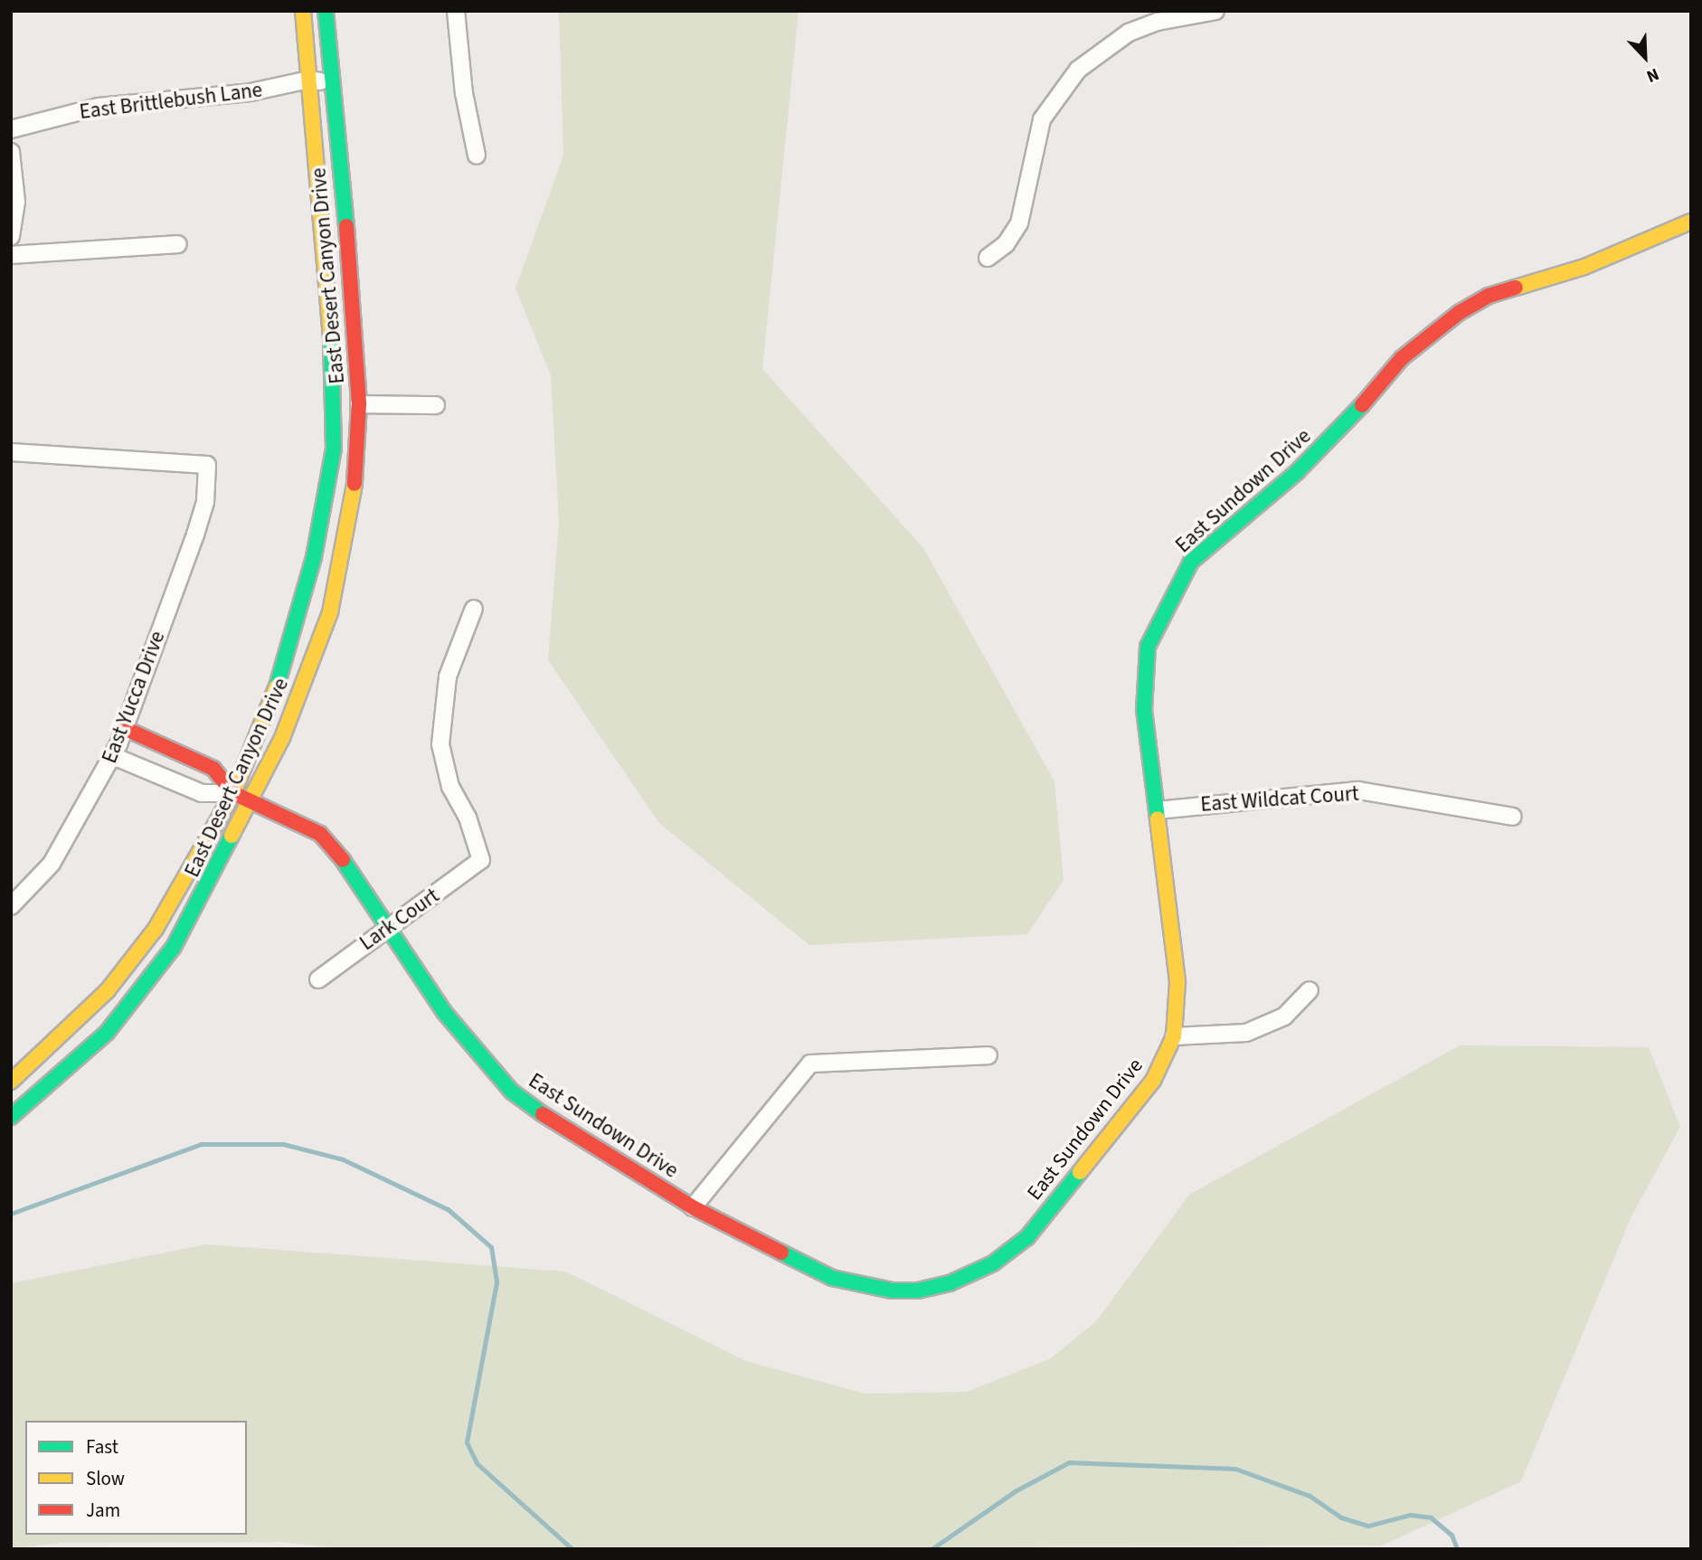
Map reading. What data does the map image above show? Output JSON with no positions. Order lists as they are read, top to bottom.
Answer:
{
  "streets": {
    "street": [
      "East Brittlebush Lane",
      "East Desert Canyon Drive",
      "East Sundown Drive",
      "East Yucca Drive",
      "East Wildcat Court",
      "Lark Court"
    ]
  },
  "crossings": [
    ["East Brittlebush Lane", "East Desert Canyon Drive"],
    ["East Desert Canyon Drive", "East Sundown Drive"],
    ["East Sundown Drive", "East Wildcat Court"],
    ["East Sundown Drive", "Lark Court"]
  ],
  "legend": ["Fast", "Slow", "Jam"],
  "north": "bottom right"
}
